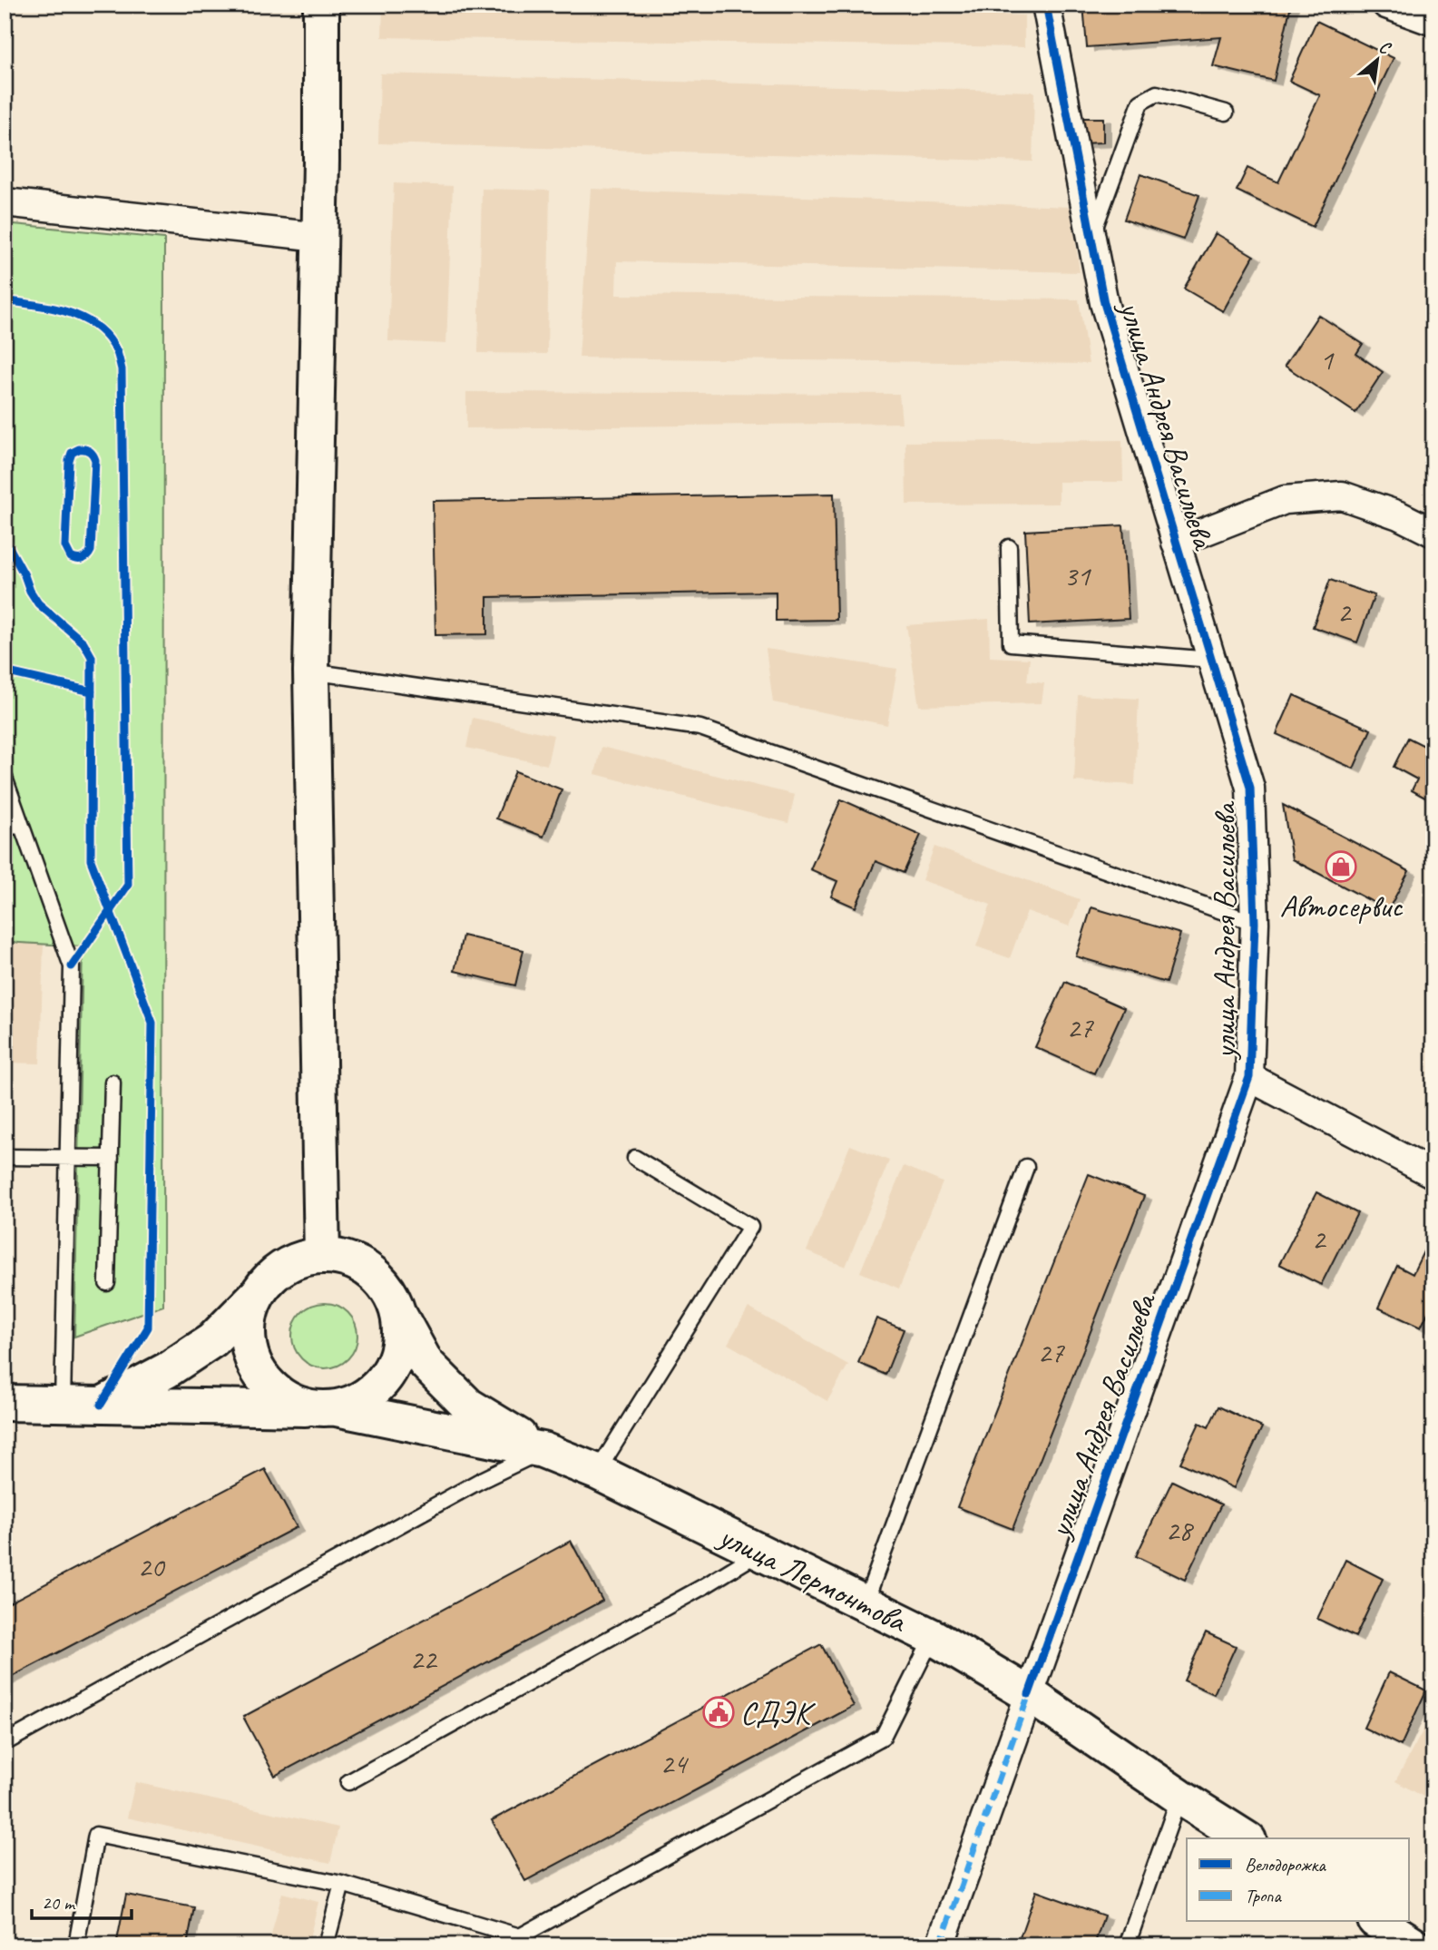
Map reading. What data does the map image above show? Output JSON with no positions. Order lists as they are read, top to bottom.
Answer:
{
  "streets": {
    "main road": ["улица Лермонтова"],
    "street": ["улица Андрея Васильева"]
  },
  "crossings": [
    ["улица Андрея Васильева", "улица Лермонтова"]
  ],
  "places": {
    "shop": ["Автосервис"],
    "public building": ["СДЭК"]
  },
  "house_numbers": [
    "1",
    "31",
    "2",
    "27",
    "2",
    "27",
    "28",
    "20",
    "22",
    "24"
  ],
  "legend": ["Велодорожка", "Тропа"],
  "scale_bar": "20 m",
  "north": "top right"
}
